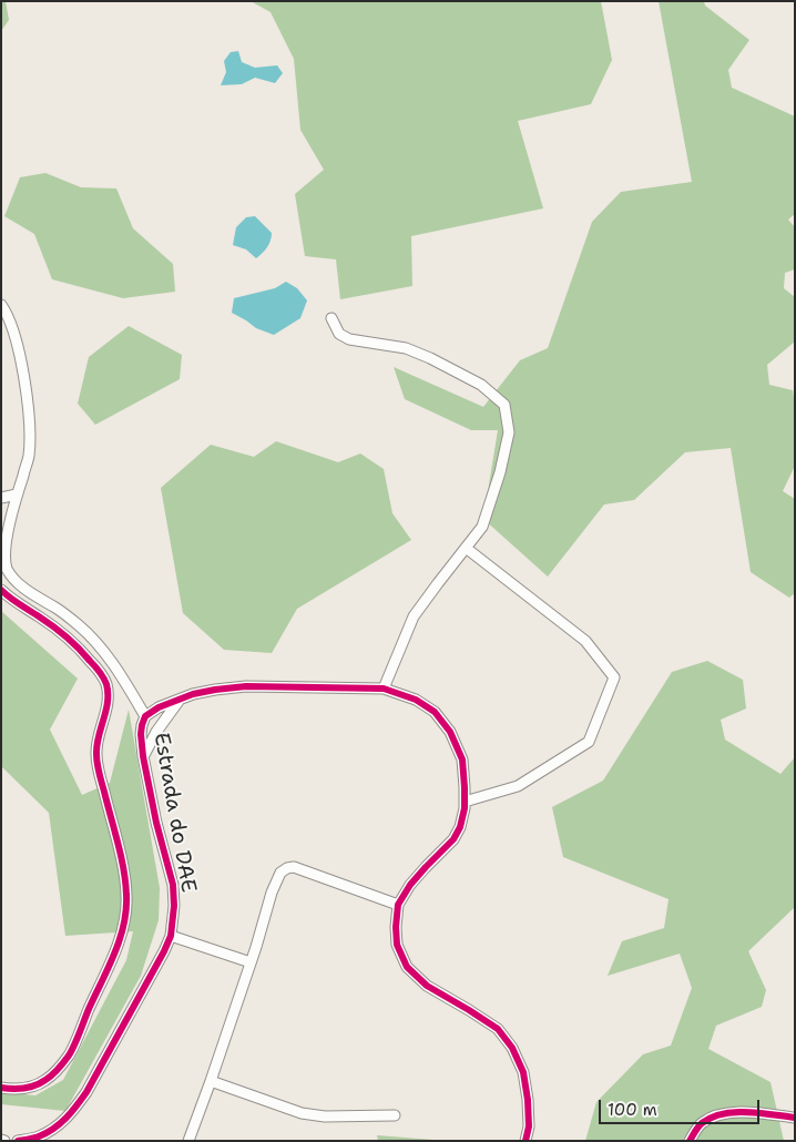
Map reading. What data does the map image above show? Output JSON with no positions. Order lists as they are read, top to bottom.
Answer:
{
  "streets": {
    "street": ["Estrada do DAE"]
  },
  "scale_bar": "100 m"
}
